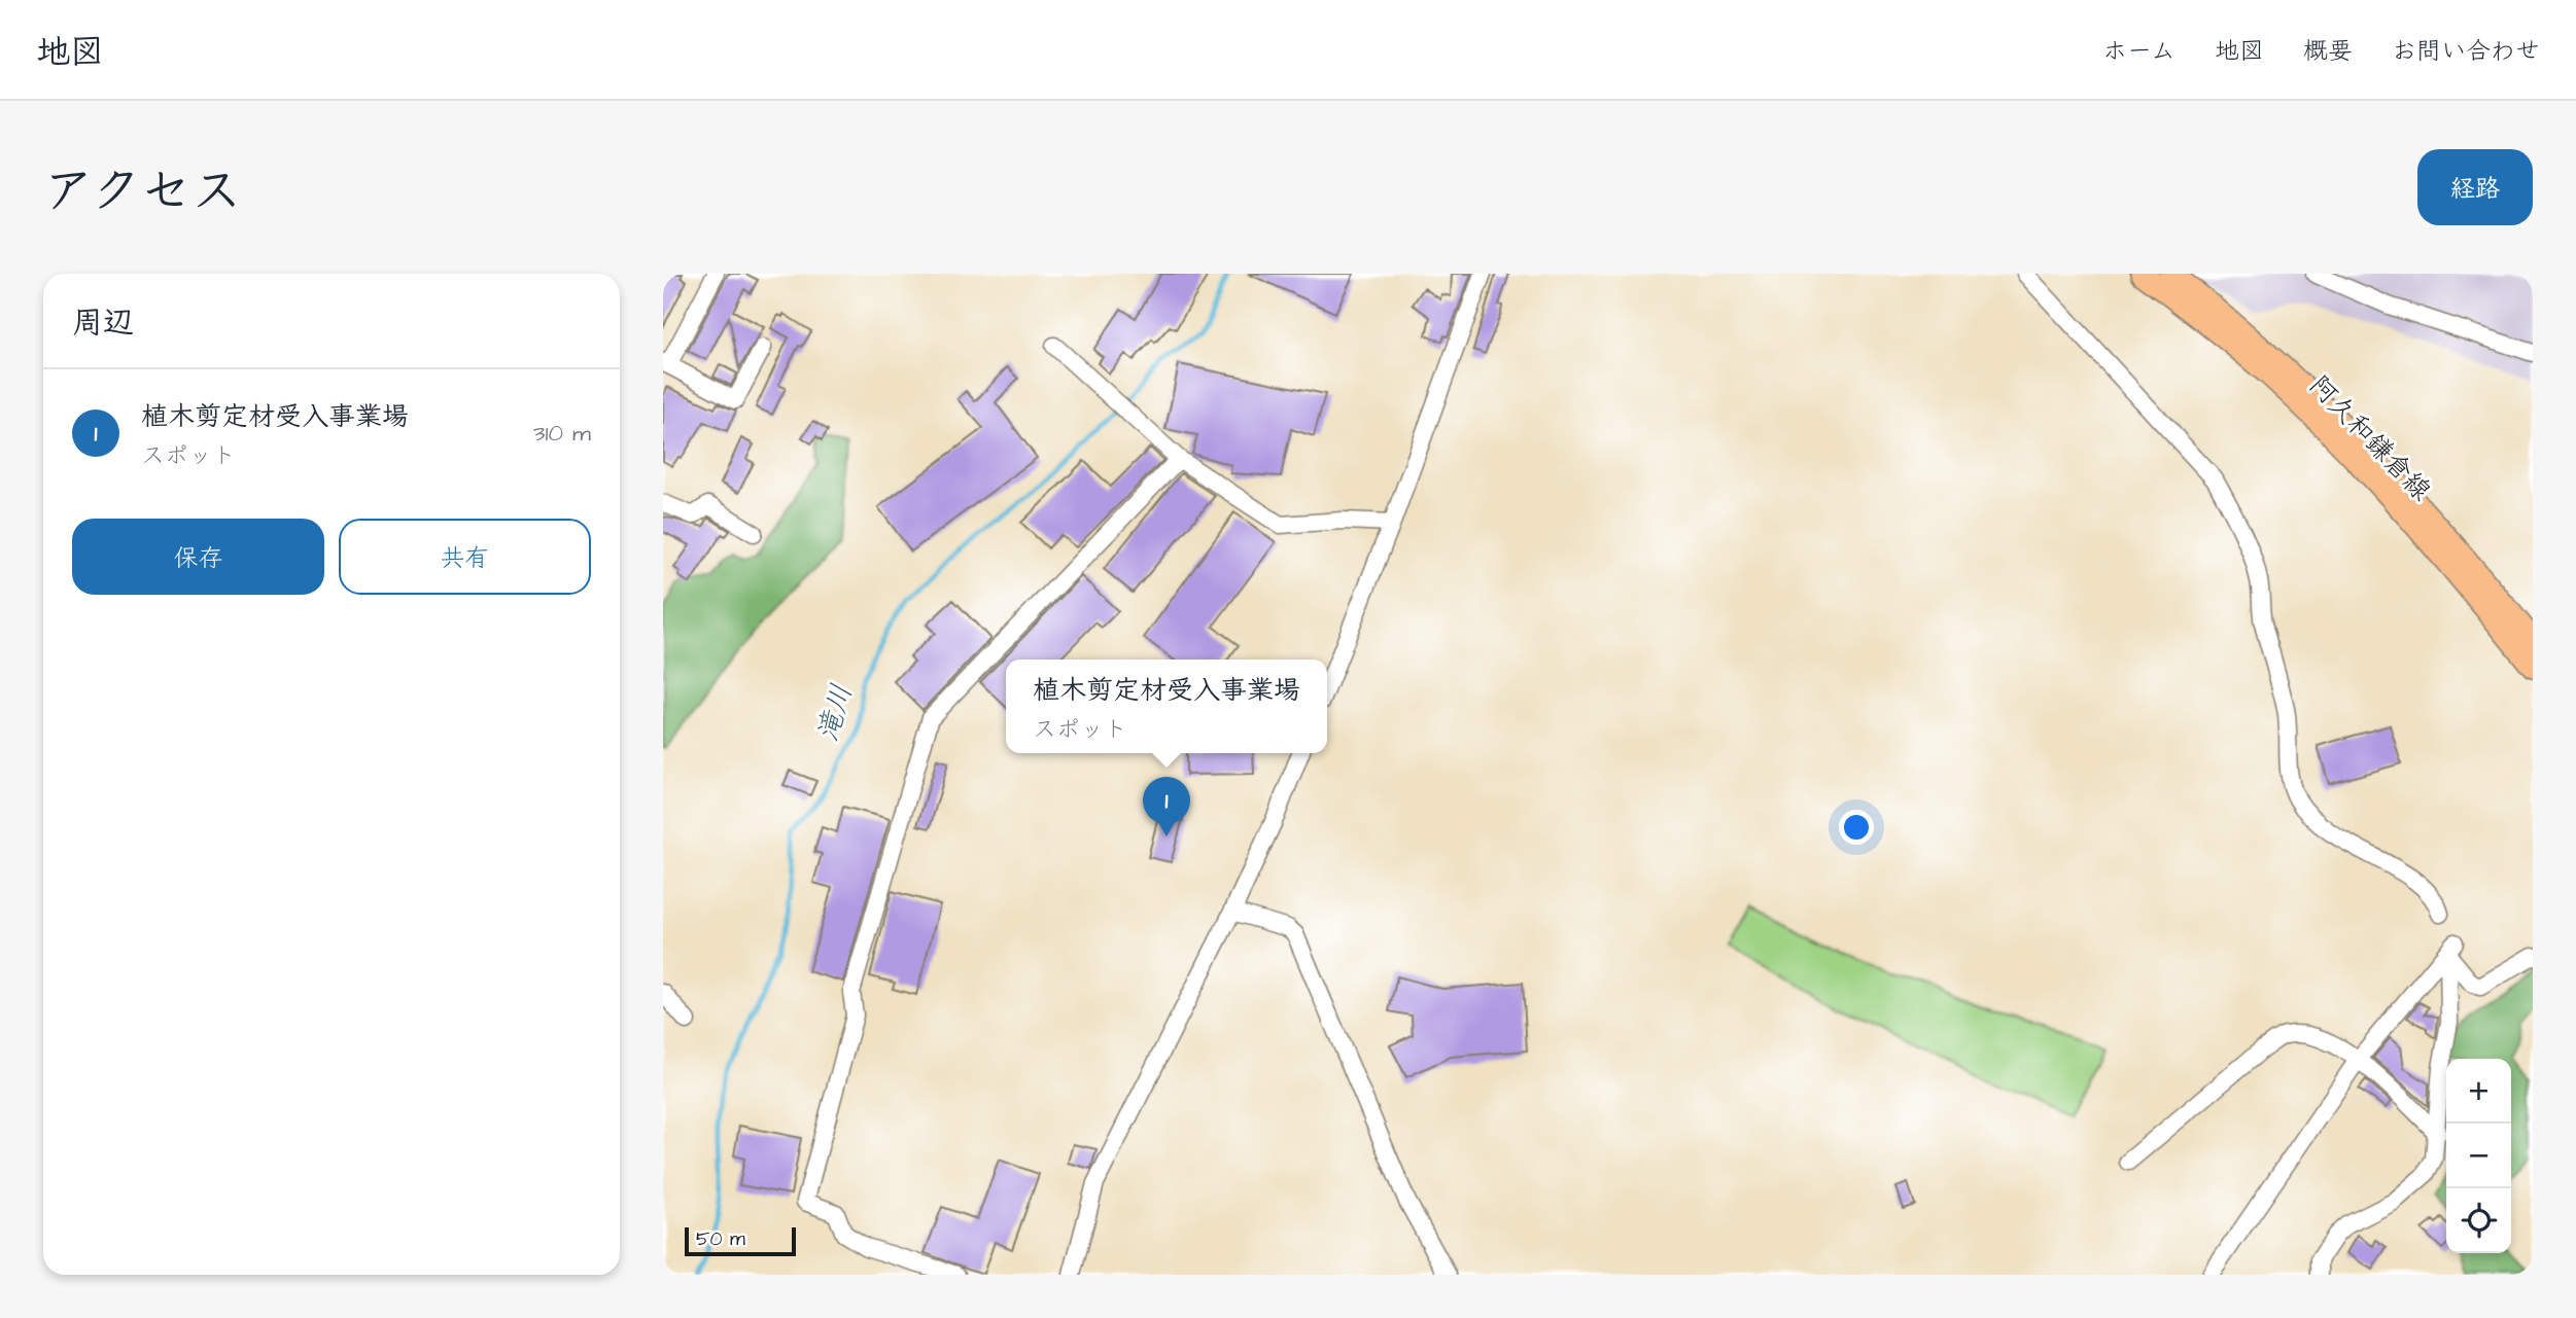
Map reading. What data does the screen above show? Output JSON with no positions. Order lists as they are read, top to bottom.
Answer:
{
  "streets": {
    "main road": ["阿久和鎌倉線"]
  },
  "water": ["滝川"],
  "scale_bar": "50 m",
  "page": {
    "header": "地図",
    "nav": [
      "ホーム",
      "地図",
      "概要",
      "お問い合わせ"
    ],
    "title": "アクセス",
    "buttons": [
      "経路",
      ["保存", "共有"]
    ],
    "heading": "周辺",
    "list": [
      {
        "mark": "1",
        "name": "植木剪定材受入事業場",
        "note": "スポット",
        "value": "310 m"
      }
    ],
    "popup": ["植木剪定材受入事業場", "スポット"],
    "pins": "1",
    "map_buttons": ["+", "−"],
    "scale": "50 m"
  }
}
